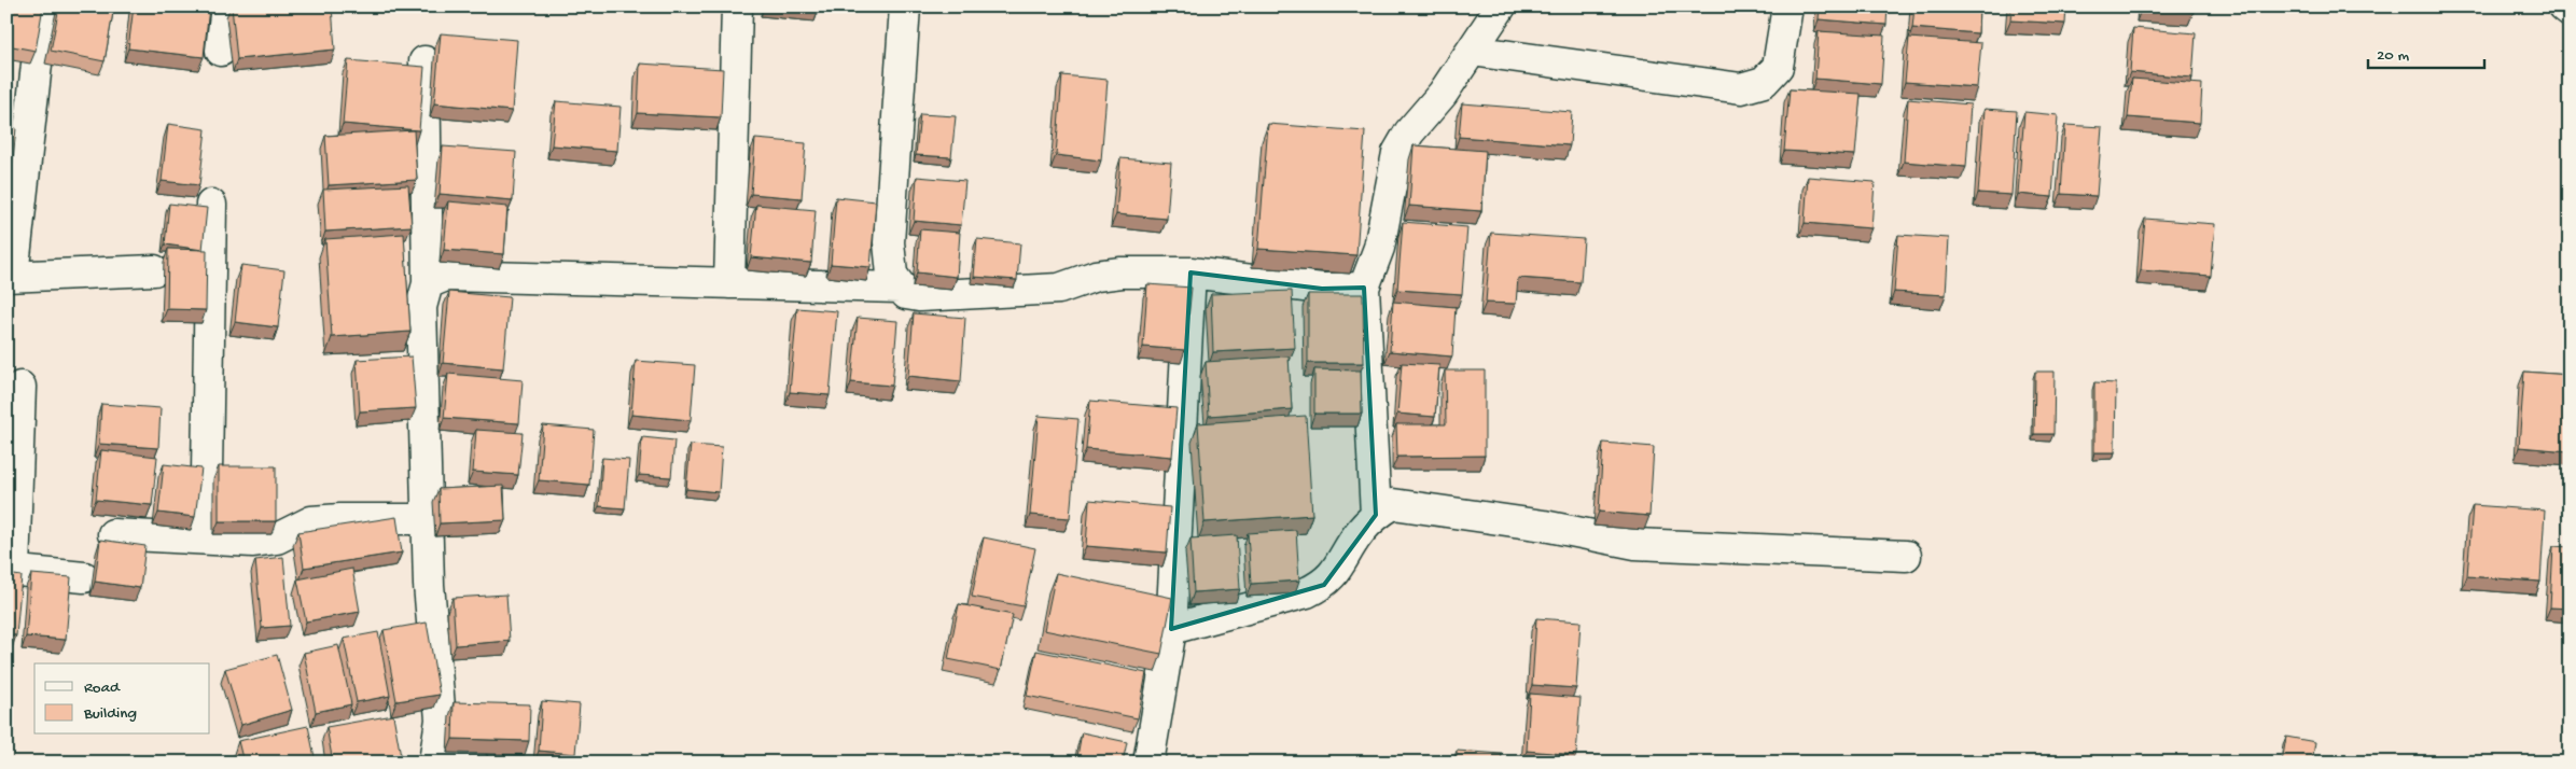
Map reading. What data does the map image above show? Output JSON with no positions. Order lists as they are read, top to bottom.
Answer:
{
  "legend": ["Road", "Building"],
  "scale_bar": "20 m"
}
